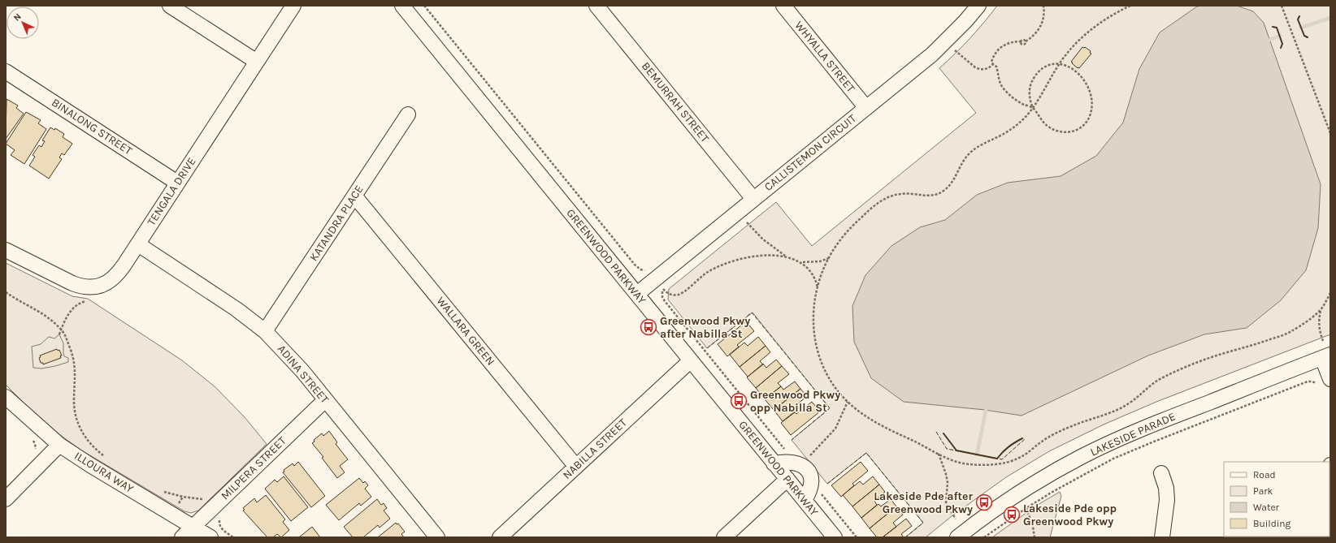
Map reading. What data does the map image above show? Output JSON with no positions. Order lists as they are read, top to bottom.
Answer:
{
  "streets": {
    "street": [
      "WHYALLA STREET",
      "BEMURRAH STREET",
      "BINALONG STREET",
      "CALLISTEMON CIRCUIT",
      "TENGALA DRIVE",
      "KATANDRA PLACE",
      "GREENWOOD PARKWAY",
      "WALLARA GREEN",
      "ADINA STREET",
      "LAKESIDE PARADE",
      "NABILLA STREET",
      "MILPERA STREET",
      "ILLOURA WAY"
    ]
  },
  "crossings": [
    ["WHYALLA STREET", "CALLISTEMON CIRCUIT"],
    ["BEMURRAH STREET", "CALLISTEMON CIRCUIT"],
    ["BINALONG STREET", "TENGALA DRIVE"],
    ["CALLISTEMON CIRCUIT", "GREENWOOD PARKWAY"],
    ["TENGALA DRIVE", "ADINA STREET"],
    ["KATANDRA PLACE", "WALLARA GREEN"],
    ["KATANDRA PLACE", "ADINA STREET"],
    ["GREENWOOD PARKWAY", "NABILLA STREET"],
    ["WALLARA GREEN", "NABILLA STREET"],
    ["ADINA STREET", "MILPERA STREET"],
    ["MILPERA STREET", "ILLOURA WAY"]
  ],
  "places": {
    "bus stop": [
      "Greenwood Pkwy after Nabilla St",
      "Greenwood Pkwy opp Nabilla St",
      "Lakeside Pde after Greenwood Pkwy",
      "Lakeside Pde opp Greenwood Pkwy"
    ]
  },
  "legend": [
    "Road",
    "Park",
    "Water",
    "Building"
  ],
  "north": "top left"
}
